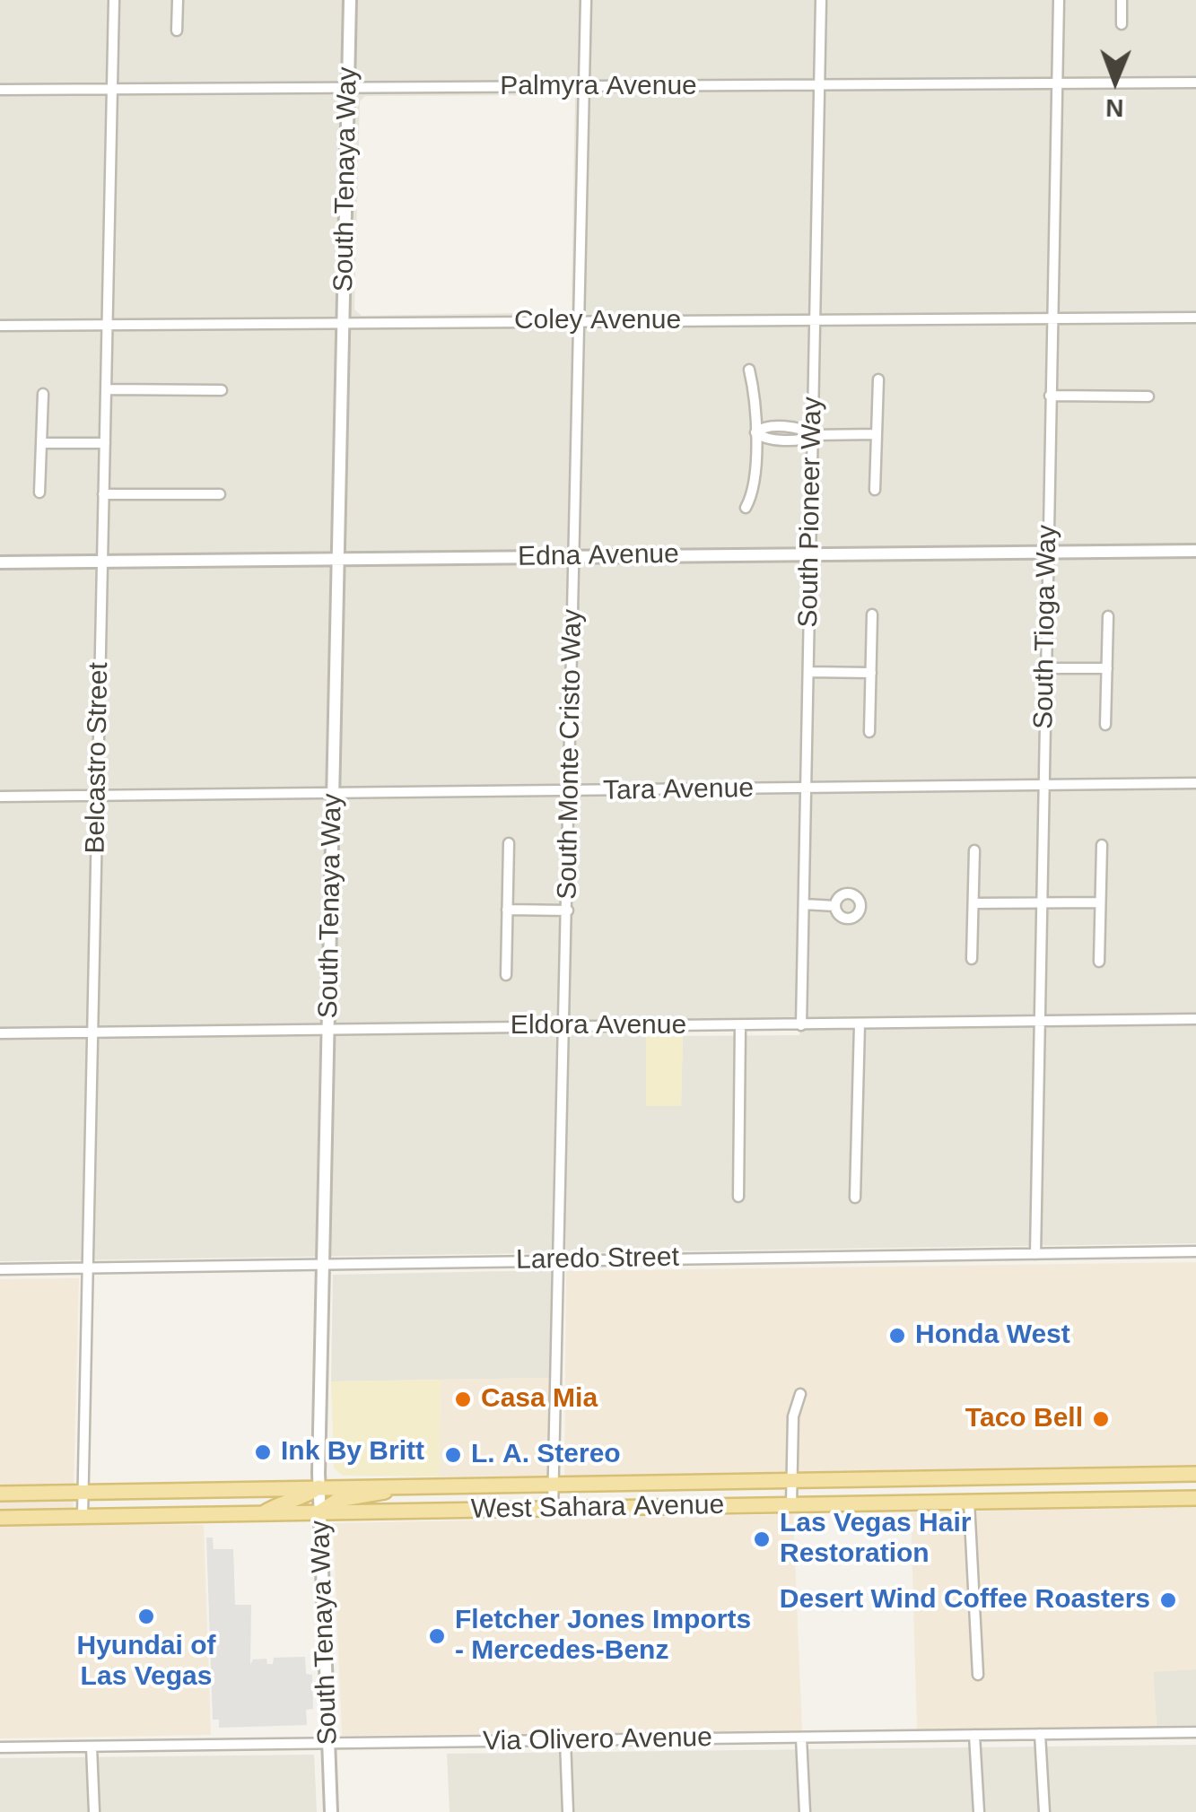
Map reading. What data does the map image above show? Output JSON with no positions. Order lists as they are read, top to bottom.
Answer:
{
  "streets": {
    "main road": ["West Sahara Avenue"],
    "street": [
      "Palmyra Avenue",
      "South Tenaya Way",
      "Coley Avenue",
      "South Pioneer Way",
      "Edna Avenue",
      "South Tioga Way",
      "South Monte Cristo Way",
      "Belcastro Street",
      "Tara Avenue",
      "Eldora Avenue",
      "Laredo Street",
      "Via Olivero Avenue"
    ]
  },
  "crossings": [
    ["Palmyra Avenue", "South Tenaya Way"],
    ["Palmyra Avenue", "South Pioneer Way"],
    ["Palmyra Avenue", "South Tioga Way"],
    ["Palmyra Avenue", "South Monte Cristo Way"],
    ["Palmyra Avenue", "Belcastro Street"],
    ["South Tenaya Way", "Coley Avenue"],
    ["South Tenaya Way", "Edna Avenue"],
    ["South Tenaya Way", "Tara Avenue"],
    ["South Tenaya Way", "Eldora Avenue"],
    ["South Tenaya Way", "Laredo Street"],
    ["South Tenaya Way", "West Sahara Avenue"],
    ["South Tenaya Way", "Via Olivero Avenue"],
    ["Coley Avenue", "South Pioneer Way"],
    ["Coley Avenue", "South Tioga Way"],
    ["Coley Avenue", "South Monte Cristo Way"],
    ["Coley Avenue", "Belcastro Street"],
    ["South Pioneer Way", "Edna Avenue"],
    ["South Pioneer Way", "Tara Avenue"],
    ["South Pioneer Way", "Eldora Avenue"],
    ["Edna Avenue", "South Tioga Way"],
    ["Edna Avenue", "South Monte Cristo Way"],
    ["Edna Avenue", "Belcastro Street"],
    ["South Tioga Way", "Tara Avenue"],
    ["South Tioga Way", "Eldora Avenue"],
    ["South Tioga Way", "Laredo Street"],
    ["South Monte Cristo Way", "Tara Avenue"],
    ["South Monte Cristo Way", "Eldora Avenue"],
    ["South Monte Cristo Way", "Laredo Street"],
    ["South Monte Cristo Way", "West Sahara Avenue"],
    ["Belcastro Street", "Tara Avenue"],
    ["Belcastro Street", "Eldora Avenue"],
    ["Belcastro Street", "Laredo Street"],
    ["Belcastro Street", "West Sahara Avenue"]
  ],
  "places": [
    "Honda West",
    "Casa Mia",
    "Taco Bell",
    "Ink By Britt",
    "L. A. Stereo",
    "Las Vegas Hair Restoration",
    "Desert Wind Coffee Roasters",
    "Hyundai of Las Vegas",
    "Fletcher Jones Imports - Mercedes-Benz"
  ],
  "north": "bottom"
}
